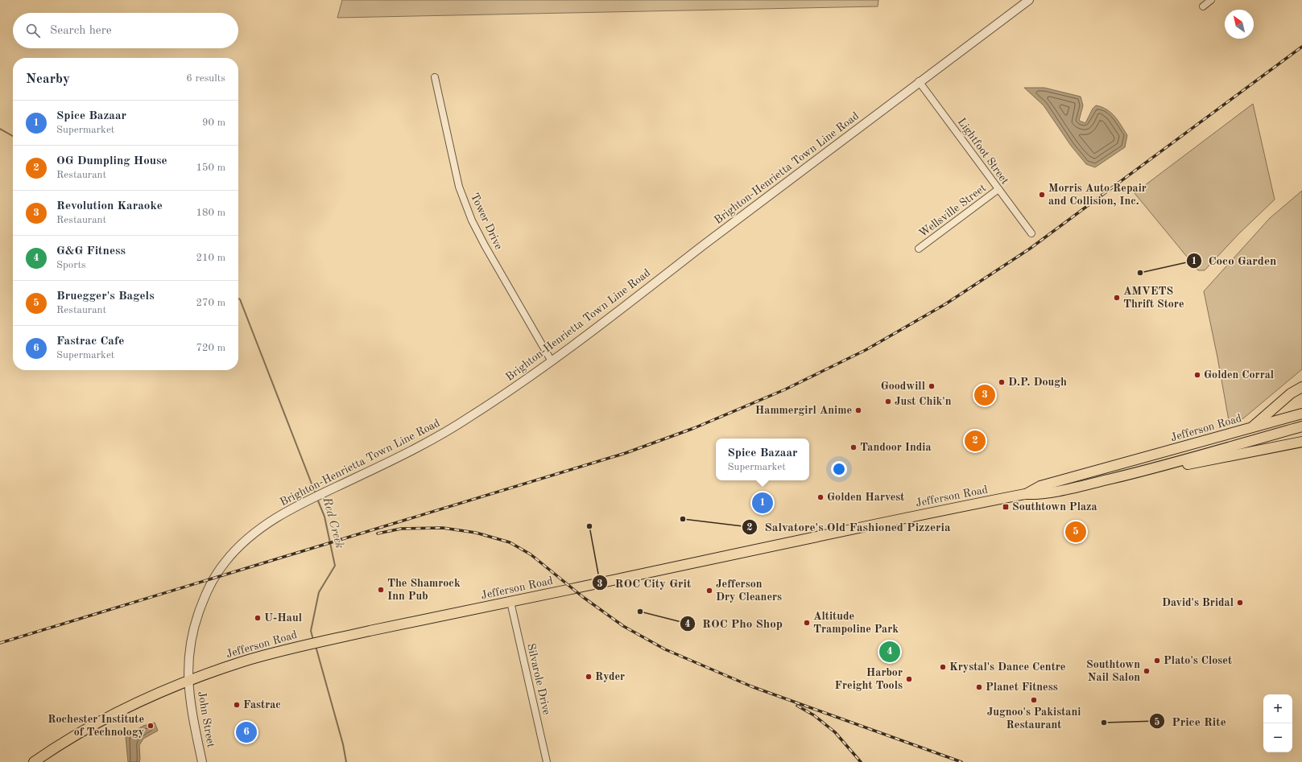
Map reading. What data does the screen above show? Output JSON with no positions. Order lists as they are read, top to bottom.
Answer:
{
  "streets": {
    "main road": ["Jefferson Road"],
    "street": [
      "Lightfoot Street",
      "Brighton-Henrietta Town Line Road",
      "Wellsville Street",
      "Tower Drive",
      "Silvarole Drive",
      "John Street"
    ]
  },
  "crossings": [
    ["Lightfoot Street", "Brighton-Henrietta Town Line Road"],
    ["Lightfoot Street", "Wellsville Street"],
    ["Brighton-Henrietta Town Line Road", "Tower Drive"],
    ["Brighton-Henrietta Town Line Road", "Jefferson Road"],
    ["Brighton-Henrietta Town Line Road", "John Street"],
    ["Jefferson Road", "Silvarole Drive"],
    ["Jefferson Road", "John Street"]
  ],
  "water": ["Red Creek"],
  "places": {
    "other": [
      "Morris Auto Repair and Collision, Inc.",
      "Coco Garden",
      "AMVETS Thrift Store",
      "Golden Corral",
      "D.P. Dough",
      "Goodwill",
      "Just Chik'n",
      "Hammergirl Anime",
      "Tandoor India",
      "Golden Harvest",
      "Salvatore's Old Fashioned Pizzeria",
      "ROC City Grit",
      "The Shamrock Inn Pub",
      "Jefferson Dry Cleaners",
      "David's Bridal",
      "ROC Pho Shop",
      "U-Haul",
      "Altitude Trampoline Park",
      "Plato's Closet",
      "Krystal's Dance Centre",
      "Southtown Nail Salon",
      "Ryder",
      "Harbor Freight Tools",
      "Planet Fitness",
      "Jugnoo's Pakistani Restaurant",
      "Fastrac",
      "Price Rite",
      "Rochester Institute of Technology"
    ],
    "transit": ["Southtown Plaza"]
  },
  "north": "top left",
  "page": {
    "search": "Search here",
    "heading": ["Nearby", "6 results"],
    "list": [
      {
        "mark": "1",
        "name": "Spice Bazaar",
        "note": "Supermarket",
        "value": "90 m"
      },
      {
        "mark": "2",
        "name": "OG Dumpling House",
        "note": "Restaurant",
        "value": "150 m"
      },
      {
        "mark": "3",
        "name": "Revolution Karaoke",
        "note": "Restaurant",
        "value": "180 m"
      },
      {
        "mark": "4",
        "name": "G&G Fitness",
        "note": "Sports",
        "value": "210 m"
      },
      {
        "mark": "5",
        "name": "Bruegger's Bagels",
        "note": "Restaurant",
        "value": "270 m"
      },
      {
        "mark": "6",
        "name": "Fastrac Cafe",
        "note": "Supermarket",
        "value": "720 m"
      }
    ],
    "pins": [
      "3",
      "2",
      "1",
      "5",
      "4",
      "6"
    ],
    "popup": ["Spice Bazaar", "Supermarket"],
    "map_buttons": ["+", "−"]
  }
}
